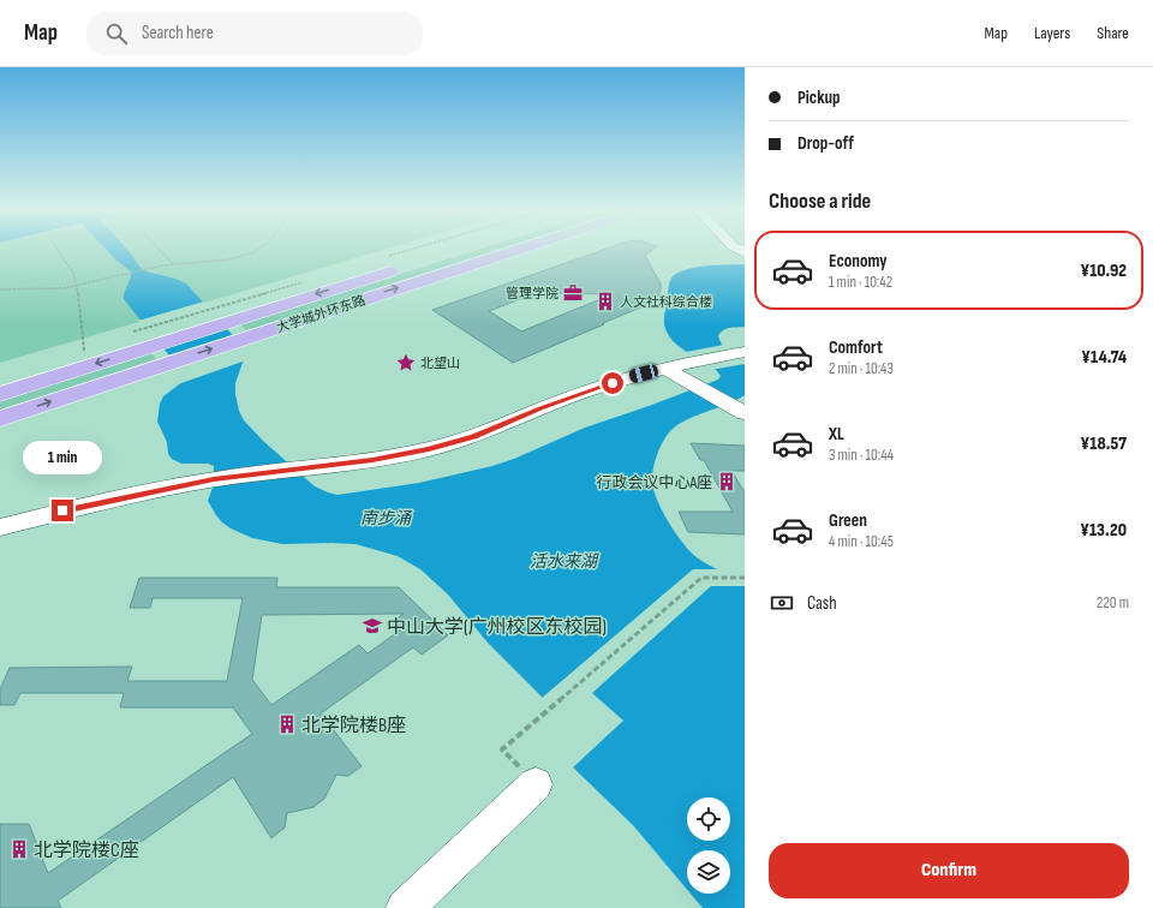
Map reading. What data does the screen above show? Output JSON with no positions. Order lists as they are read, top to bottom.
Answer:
{
  "streets": {
    "main road": ["大学城外环东路"]
  },
  "water": ["南步涌", "活水来湖"],
  "places": {
    "office": ["管理学院"],
    "building": [
      "人文社科综合楼",
      "行政会议中心A座",
      "北学院楼B座",
      "北学院楼C座"
    ],
    "place": ["北望山"],
    "school or university": ["中山大学(广州校区东校园)"]
  },
  "page": {
    "header": "Map",
    "search": "Search here",
    "nav": ["Map", "Layers", "Share"],
    "banner": ["Pickup", "Drop-off"],
    "heading": "Choose a ride",
    "list": [
      {
        "name": "Economy",
        "note": "1 min · 10:42",
        "value": "¥10.92"
      },
      {
        "name": "Comfort",
        "note": "2 min · 10:43",
        "value": "¥14.74"
      },
      {
        "name": "XL",
        "note": "3 min · 10:44",
        "value": "¥18.57"
      },
      {
        "name": "Green",
        "note": "4 min · 10:45",
        "value": "¥13.20"
      }
    ],
    "bubble": "1 min",
    "pay": ["Cash", "220 m"],
    "buttons": "Confirm"
  }
}
